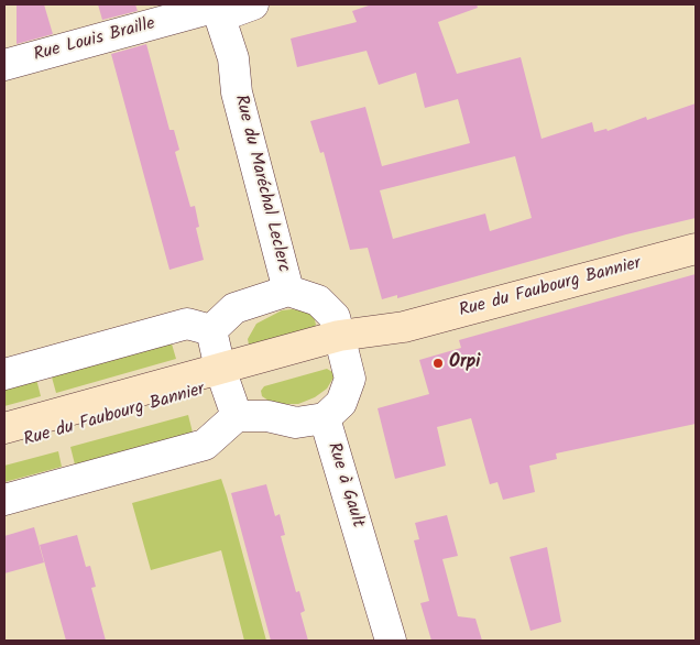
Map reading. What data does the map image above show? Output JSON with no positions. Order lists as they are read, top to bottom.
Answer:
{
  "streets": {
    "main road": ["Rue du Faubourg Bannier"],
    "street": ["Rue Louis Braille", "Rue du Maréchal Leclerc", "Rue à Gault"]
  },
  "crossings": [
    ["Rue Louis Braille", "Rue du Maréchal Leclerc"],
    ["Rue du Maréchal Leclerc", "Rue du Faubourg Bannier"],
    ["Rue du Maréchal Leclerc", "Rue à Gault"],
    ["Rue du Faubourg Bannier", "Rue à Gault"]
  ],
  "places": ["Orpi"]
}
